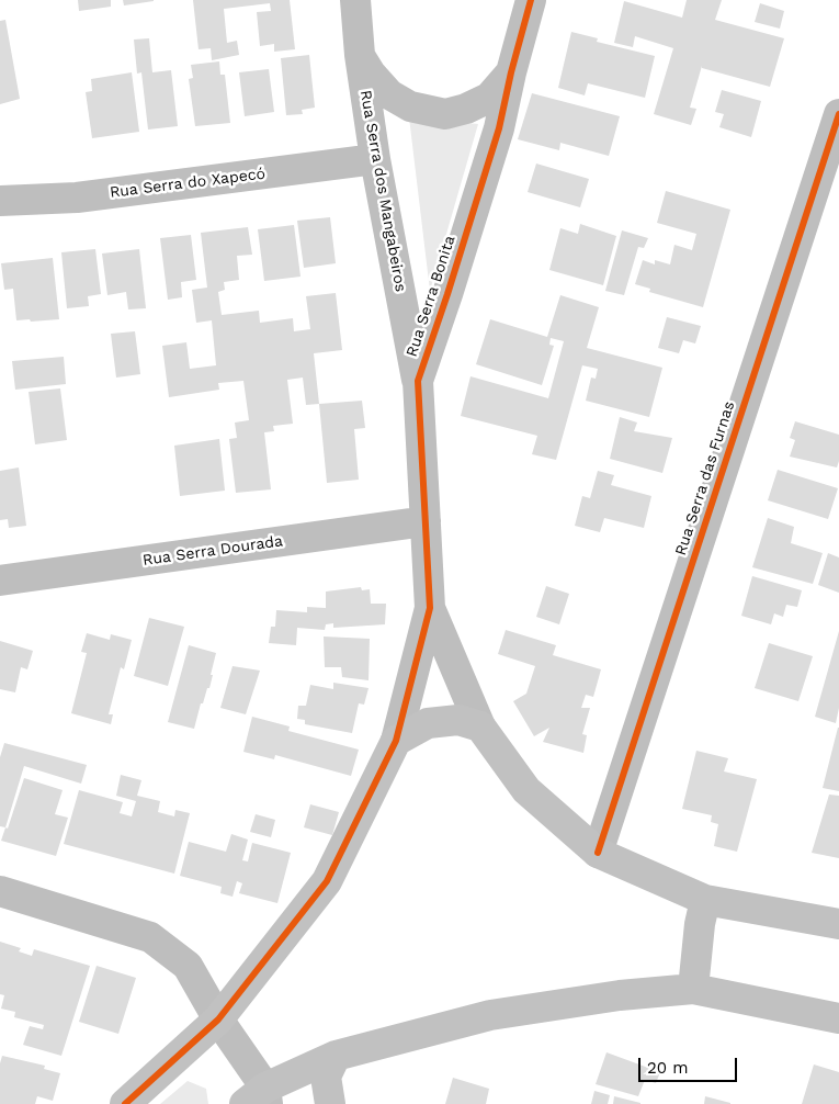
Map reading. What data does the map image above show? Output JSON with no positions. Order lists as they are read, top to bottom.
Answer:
{
  "streets": {
    "street": [
      "Rua Serra do Xapecó",
      "Rua Serra dos Mangabeiros",
      "Rua Serra Bonita",
      "Rua Serra das Furnas",
      "Rua Serra Dourada"
    ]
  },
  "crossings": [
    ["Rua Serra do Xapecó", "Rua Serra dos Mangabeiros"],
    ["Rua Serra dos Mangabeiros", "Rua Serra Bonita"],
    ["Rua Serra Bonita", "Rua Serra Dourada"]
  ],
  "scale_bar": "20 m"
}
